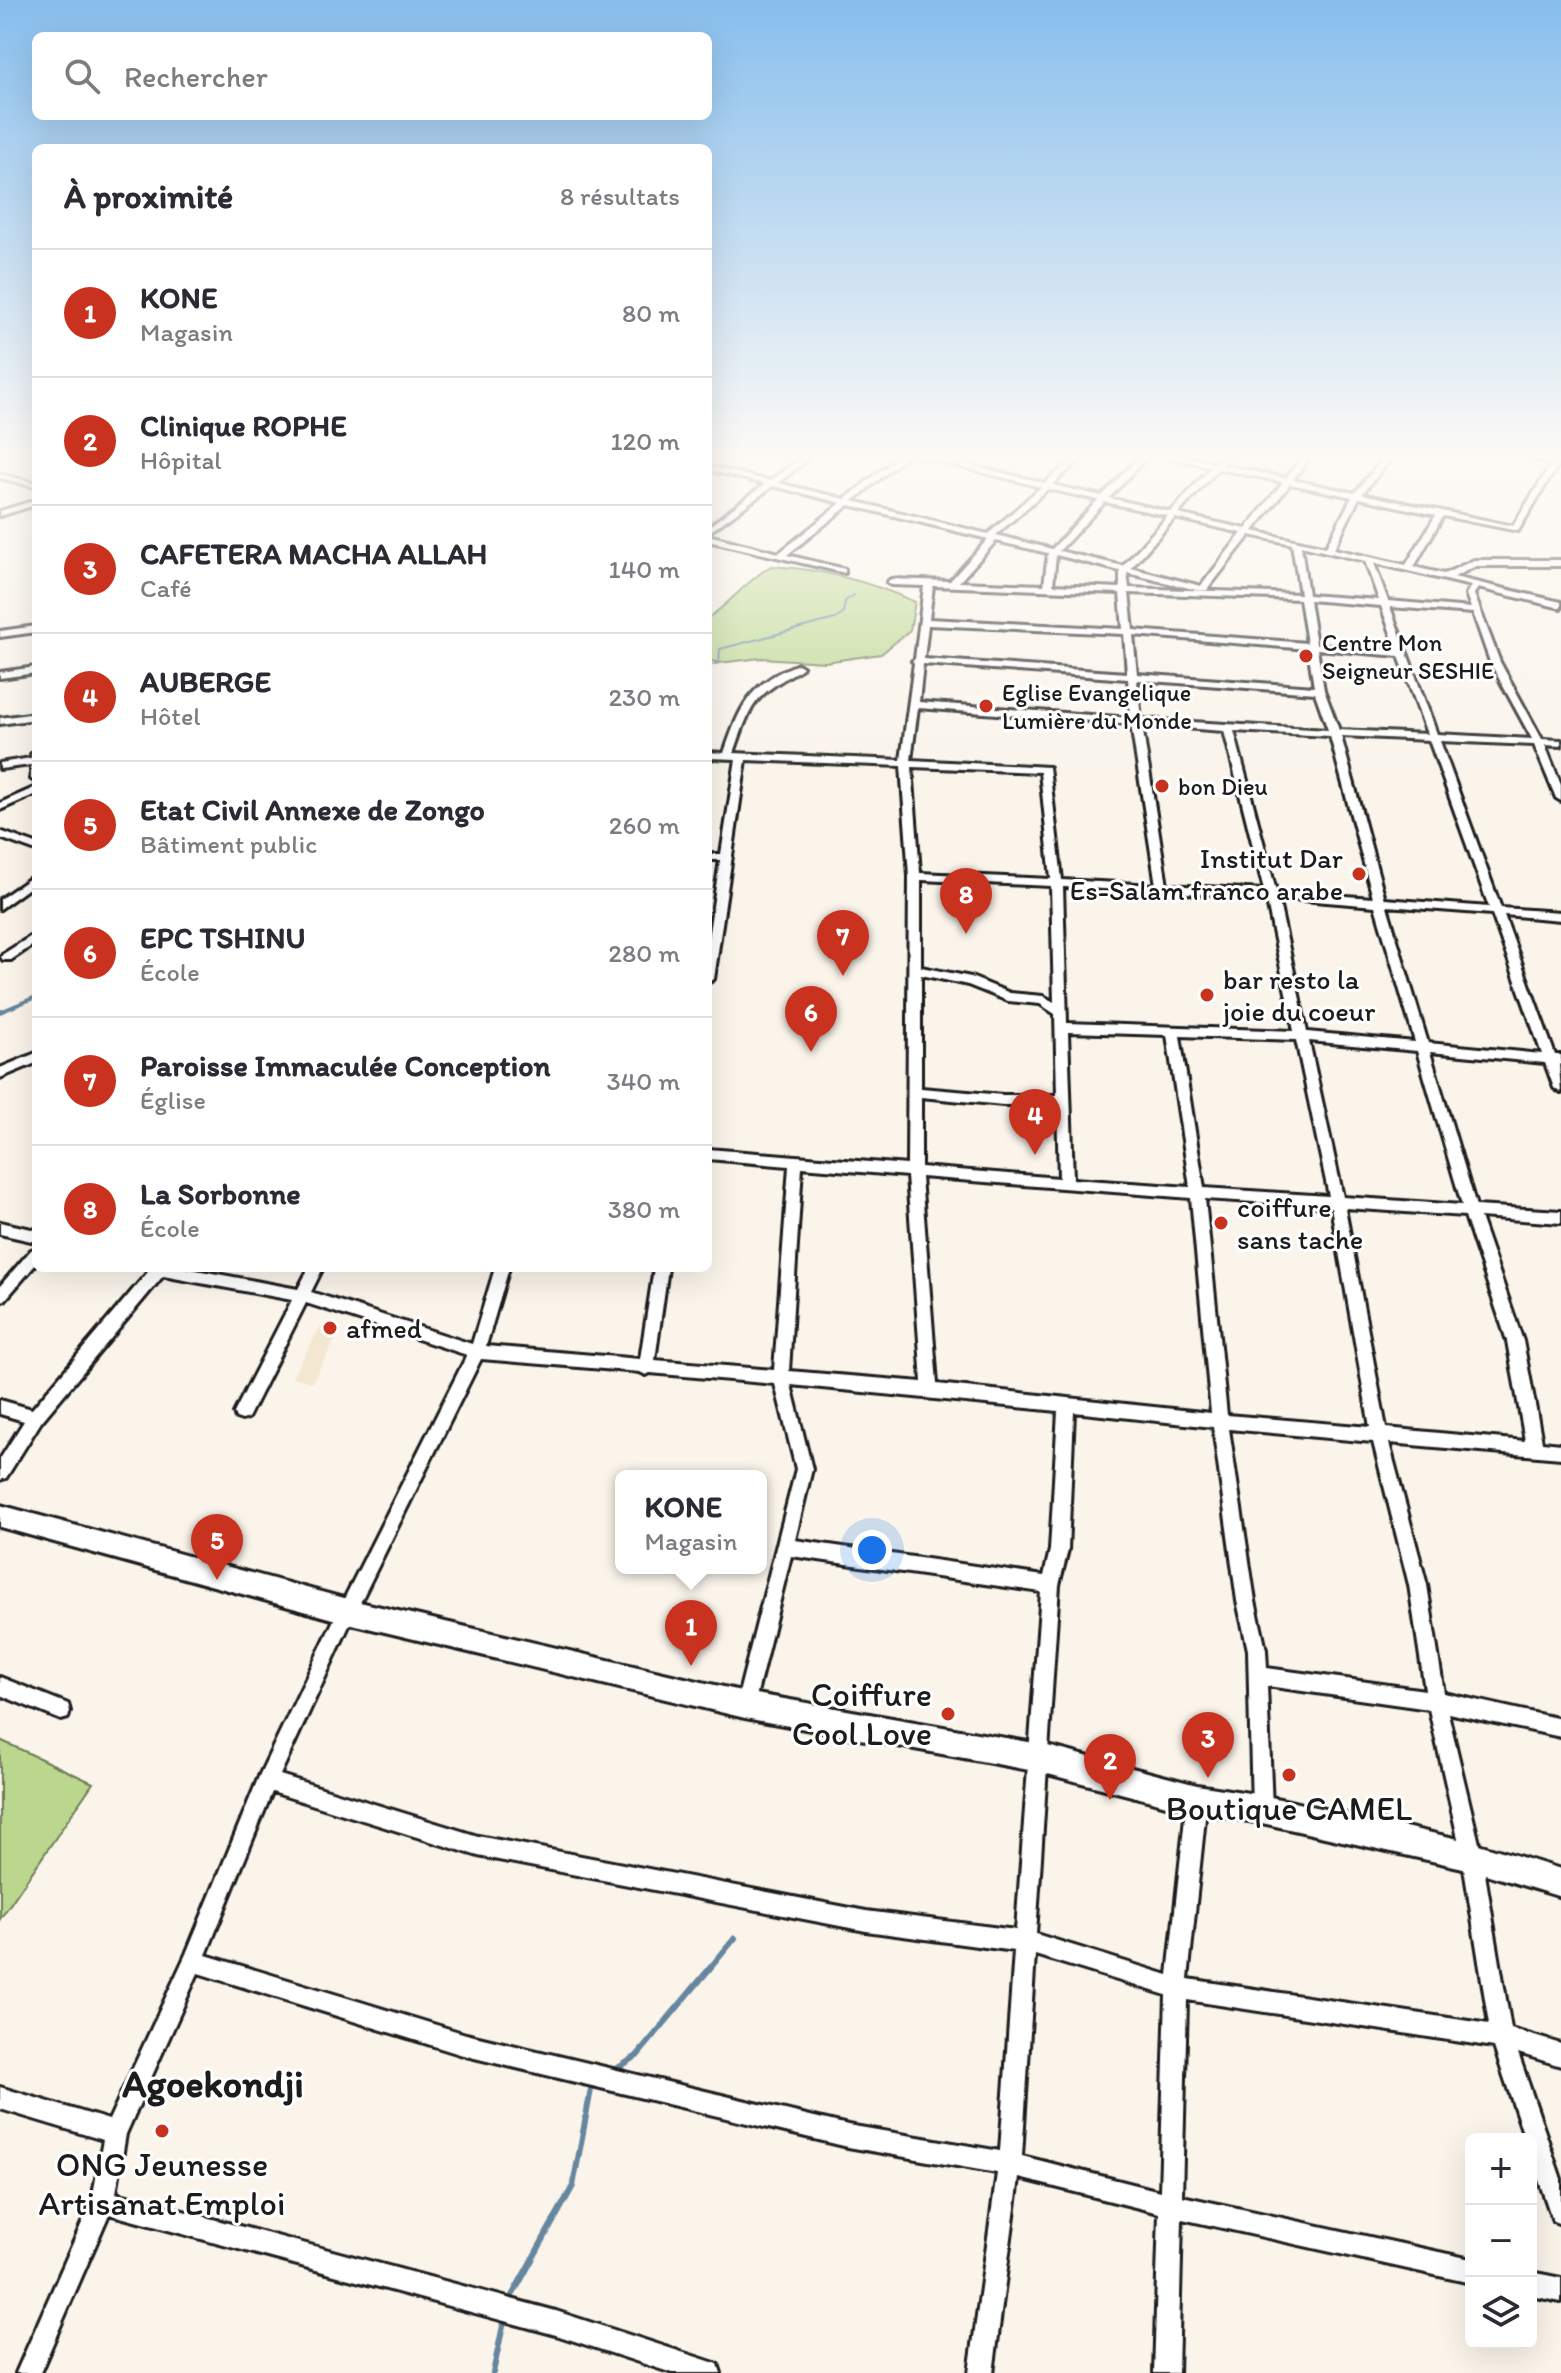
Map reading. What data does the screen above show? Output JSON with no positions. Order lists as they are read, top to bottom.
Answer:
{
  "districts": ["Agoekondji"],
  "places": [
    "Centre Mon Seigneur SESHIE",
    "Eglise Evangelique Lumière du Monde",
    "bon Dieu",
    "Institut Dar Es-Salam franco arabe",
    "bar resto la joie du coeur",
    "coiffure sans tache",
    "afmed",
    "Coiffure Cool Love",
    "Boutique CAMEL",
    "ONG Jeunesse Artisanat Emploi"
  ],
  "page": {
    "search": "Rechercher",
    "heading": ["À proximité", "8 résultats"],
    "list": [
      {
        "mark": "1",
        "name": "KONE",
        "note": "Magasin",
        "value": "80 m"
      },
      {
        "mark": "2",
        "name": "Clinique ROPHE",
        "note": "Hôpital",
        "value": "120 m"
      },
      {
        "mark": "3",
        "name": "CAFETERA MACHA ALLAH",
        "note": "Café",
        "value": "140 m"
      },
      {
        "mark": "4",
        "name": "AUBERGE",
        "note": "Hôtel",
        "value": "230 m"
      },
      {
        "mark": "5",
        "name": "Etat Civil Annexe de Zongo",
        "note": "Bâtiment public",
        "value": "260 m"
      },
      {
        "mark": "6",
        "name": "EPC TSHINU",
        "note": "École",
        "value": "280 m"
      },
      {
        "mark": "7",
        "name": "Paroisse Immaculée Conception",
        "note": "Église",
        "value": "340 m"
      },
      {
        "mark": "8",
        "name": "La Sorbonne",
        "note": "École",
        "value": "380 m"
      }
    ],
    "pins": [
      "8",
      "7",
      "6",
      "4",
      "5",
      "1",
      "3",
      "2"
    ],
    "popup": ["KONE", "Magasin"],
    "map_buttons": ["+", "−"]
  }
}
